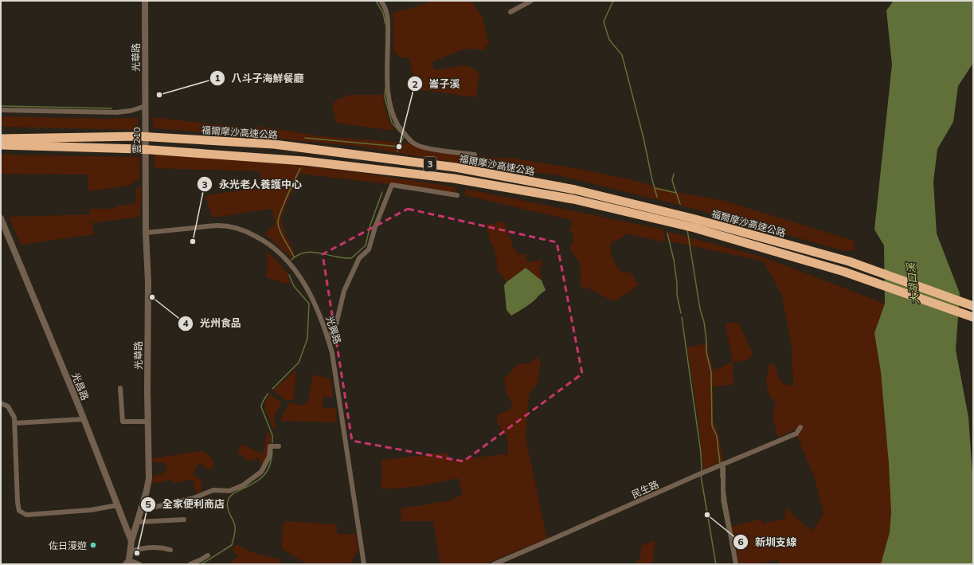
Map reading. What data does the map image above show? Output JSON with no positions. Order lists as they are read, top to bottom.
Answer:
{
  "streets": {
    "highway": ["福爾摩沙高速公路", "3"],
    "street": [
      "光華路",
      "雲210",
      "光興路",
      "光昌路",
      "民生路"
    ]
  },
  "crossings": [
    ["光華路", "雲210"],
    ["光華路", "光興路"],
    ["光華路", "光昌路"]
  ],
  "water": ["大湖口溪"],
  "places": [
    "八斗子海鮮餐廳",
    "崙子溪",
    "永光老人養護中心",
    "光州食品",
    "新圳支線",
    "佐日漫遊",
    "全家便利商店"
  ]
}
